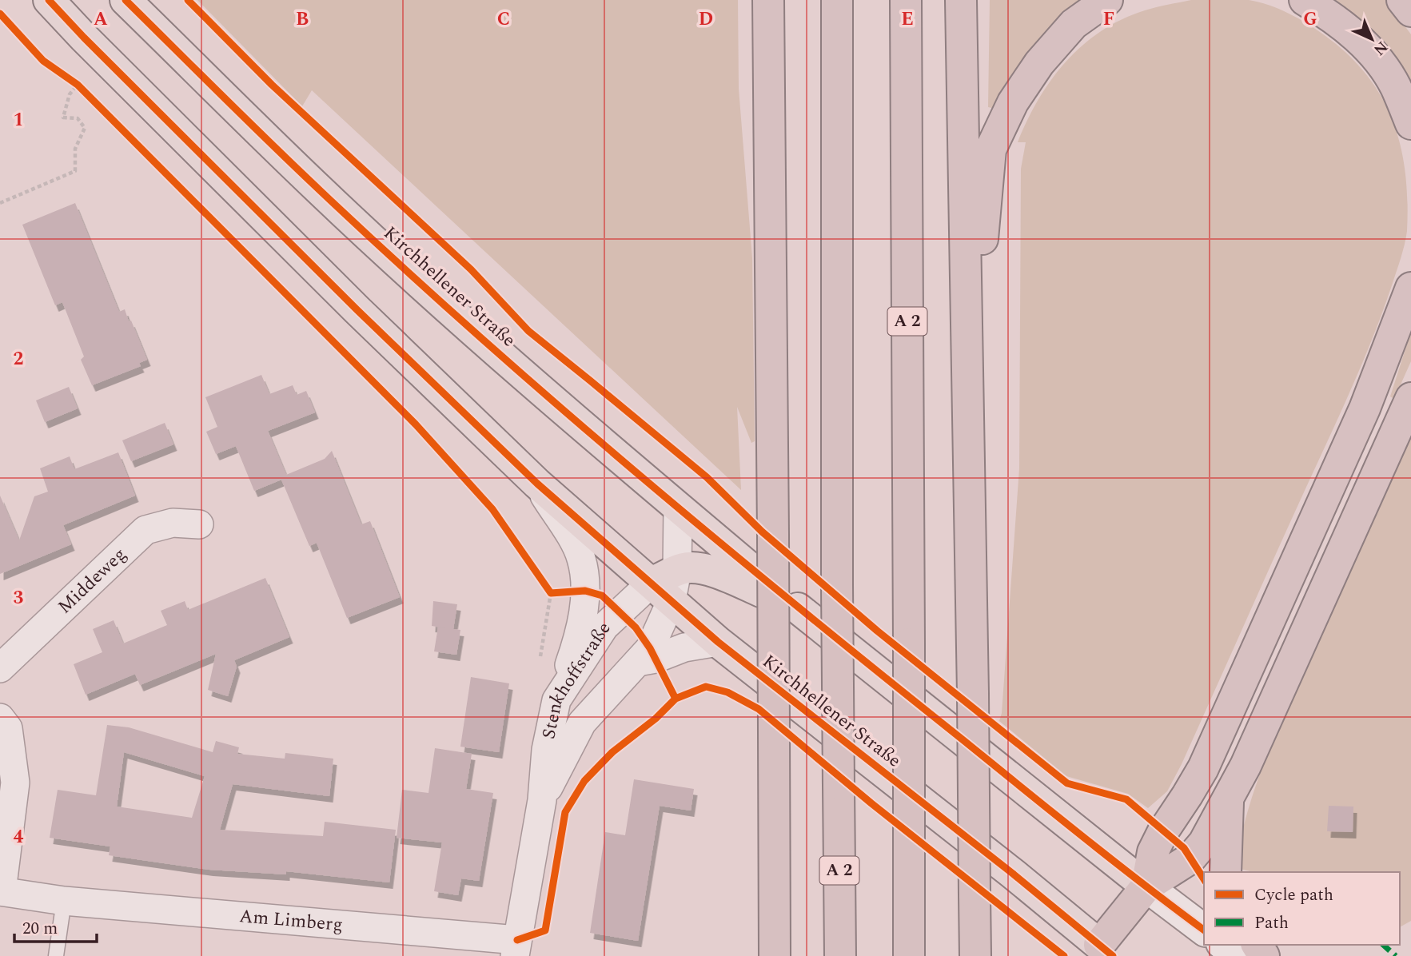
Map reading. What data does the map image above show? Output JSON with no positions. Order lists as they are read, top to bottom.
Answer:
{
  "streets": {
    "highway": ["A 2"],
    "main road": ["Kirchhellener Straße"],
    "street": ["Middeweg", "Stenkhoffstraße", "Am Limberg"]
  },
  "crossings": [
    ["Kirchhellener Straße", "Stenkhoffstraße"],
    ["Stenkhoffstraße", "Am Limberg"]
  ],
  "legend": ["Cycle path", "Path"],
  "scale_bar": "20 m",
  "north": "bottom right",
  "grid": {
    "columns": [
      "A",
      "B",
      "C",
      "D",
      "E",
      "F",
      "G"
    ],
    "rows": [
      "1",
      "2",
      "3",
      "4"
    ]
  }
}
